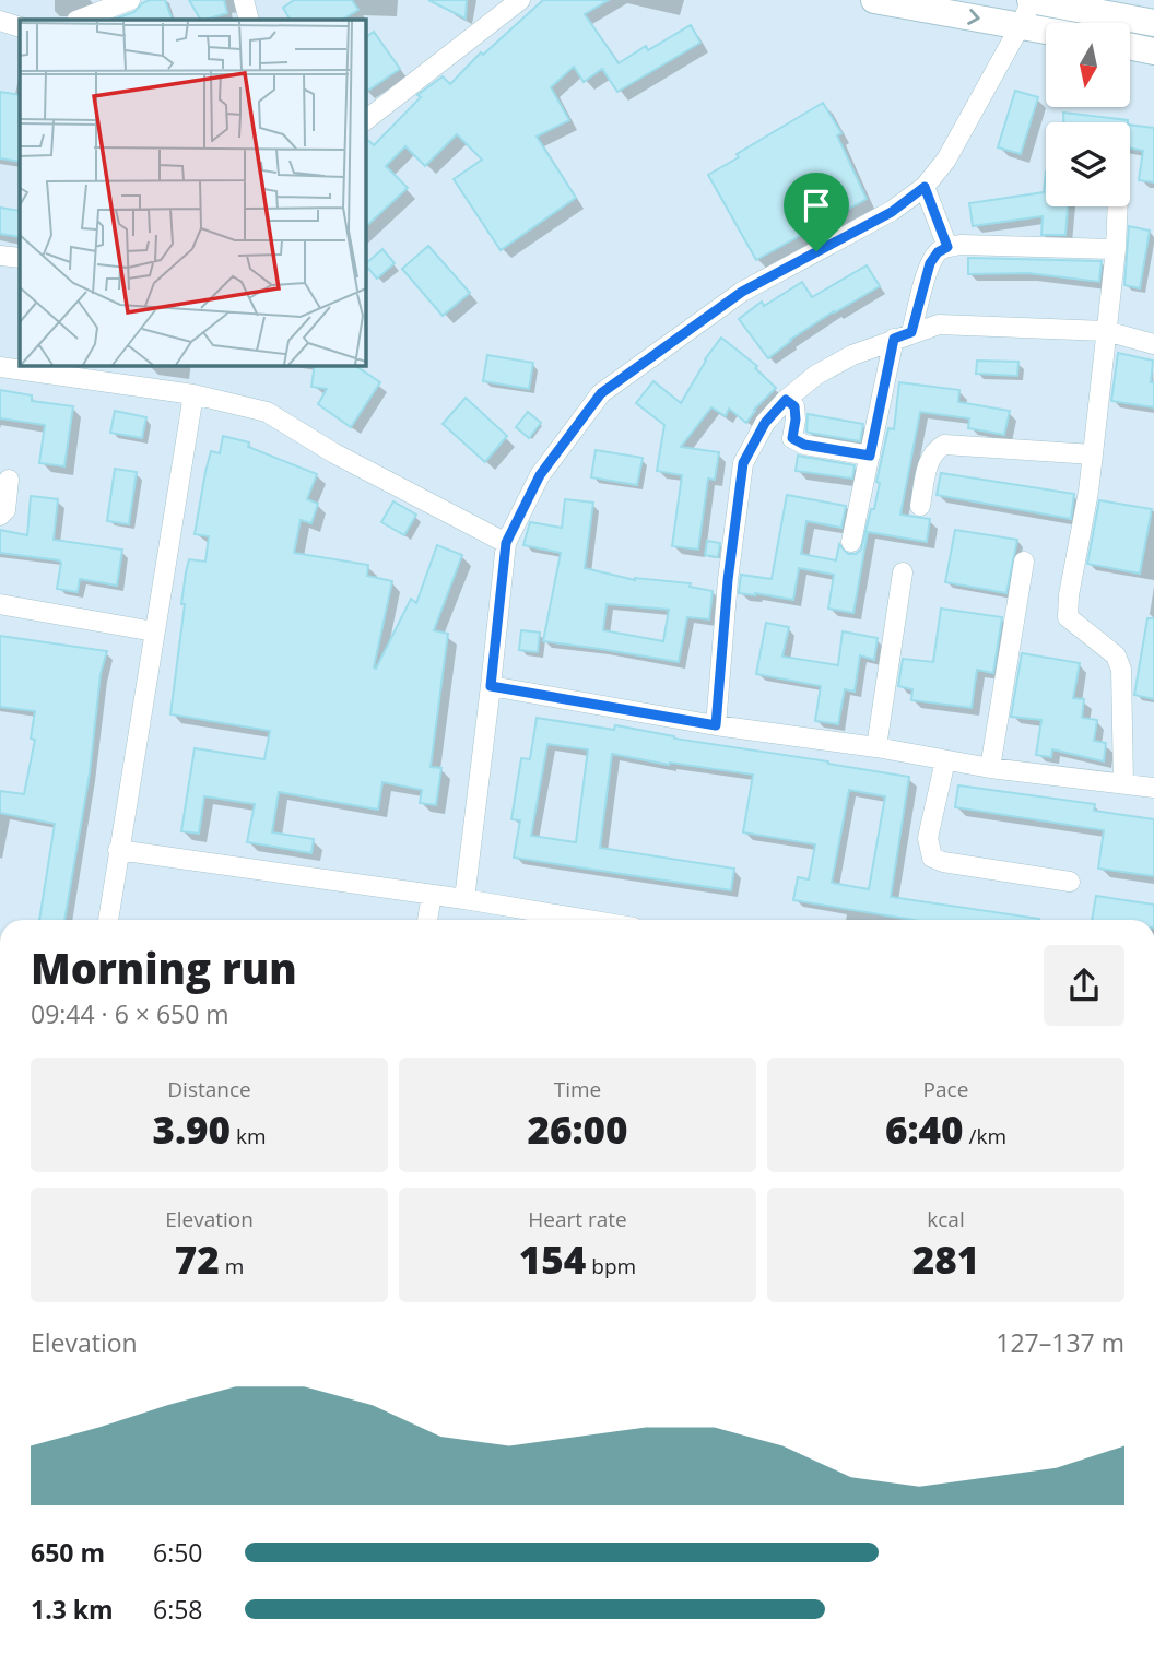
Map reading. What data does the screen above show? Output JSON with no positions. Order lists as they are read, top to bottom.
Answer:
{
  "north": "bottom",
  "page": {
    "heading": ["Morning run", "09:44 · 6 × 650 m"],
    "stats": [
      ["Distance", "3.90 km"],
      ["Time", "26:00"],
      ["Pace", "6:40 /km"],
      ["Elevation", "72 m"],
      ["Heart rate", "154 bpm"],
      ["kcal", "281"]
    ],
    "chart": ["Elevation", "127–137 m"],
    "list": [
      {
        "name": "650 m",
        "note": "6:50"
      },
      {
        "name": "1.3 km",
        "note": "6:58"
      }
    ]
  }
}
